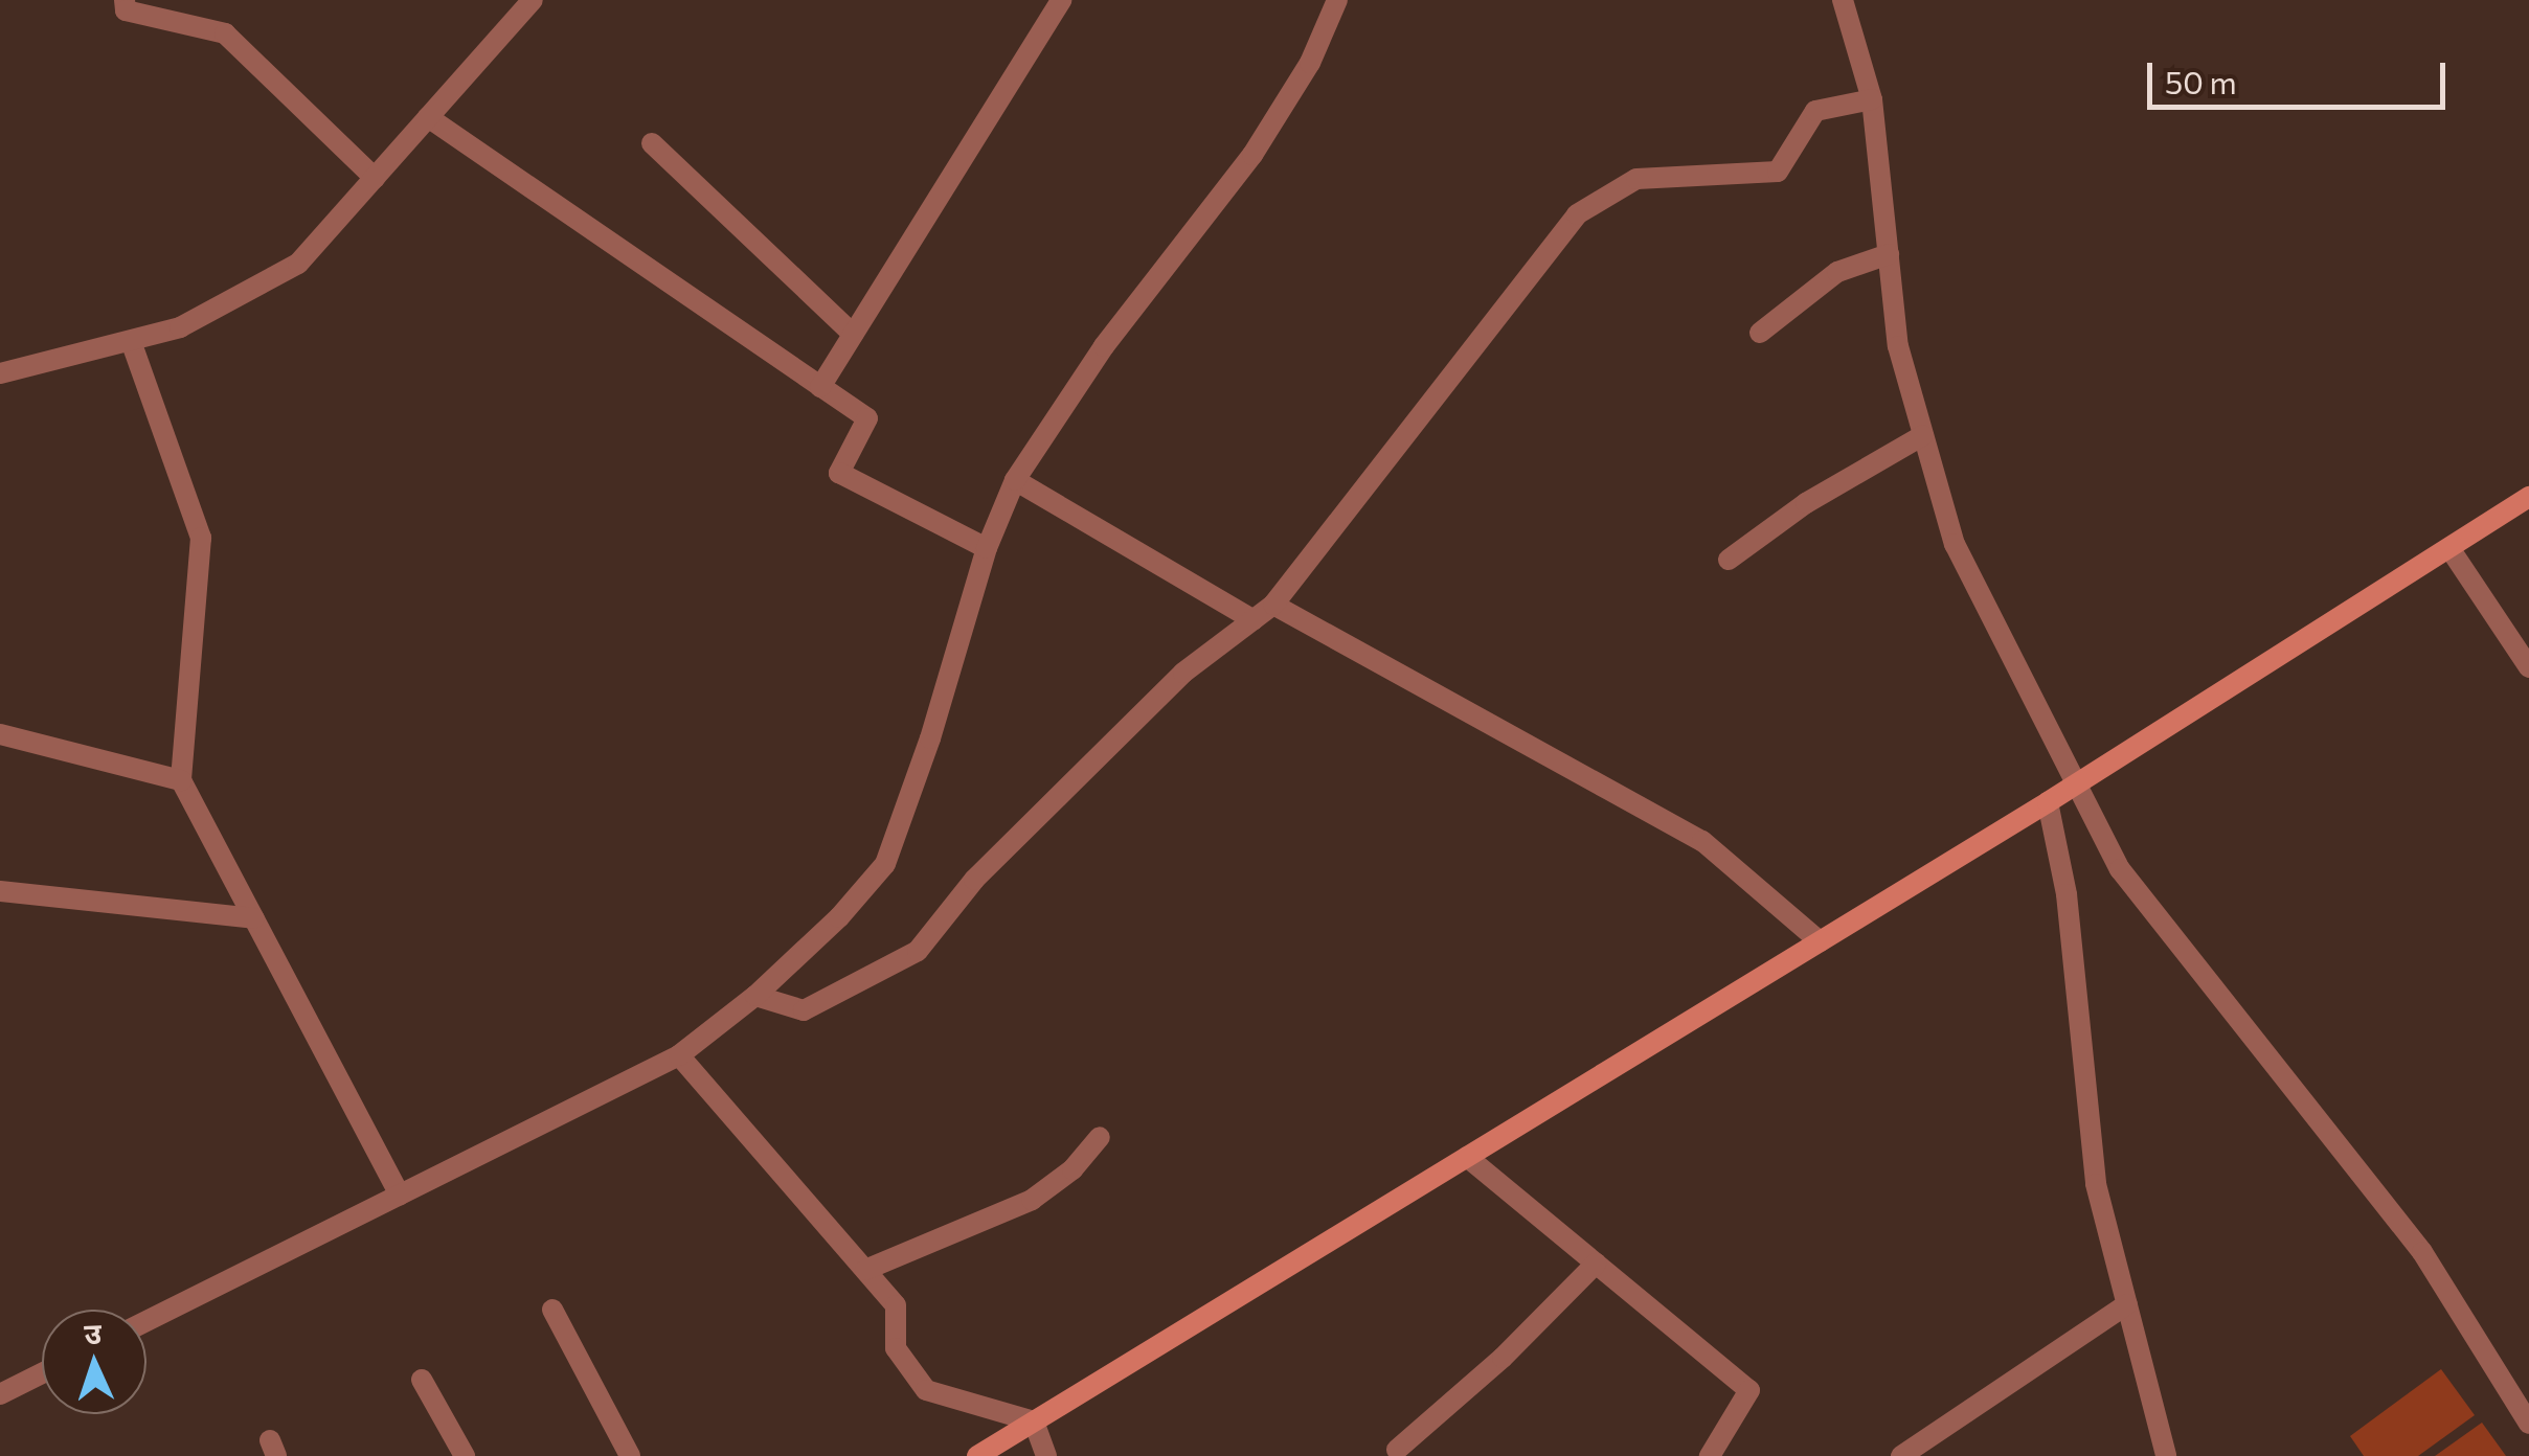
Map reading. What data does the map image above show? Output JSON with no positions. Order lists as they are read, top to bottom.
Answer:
{
  "scale_bar": "50 m",
  "north": "top"
}
